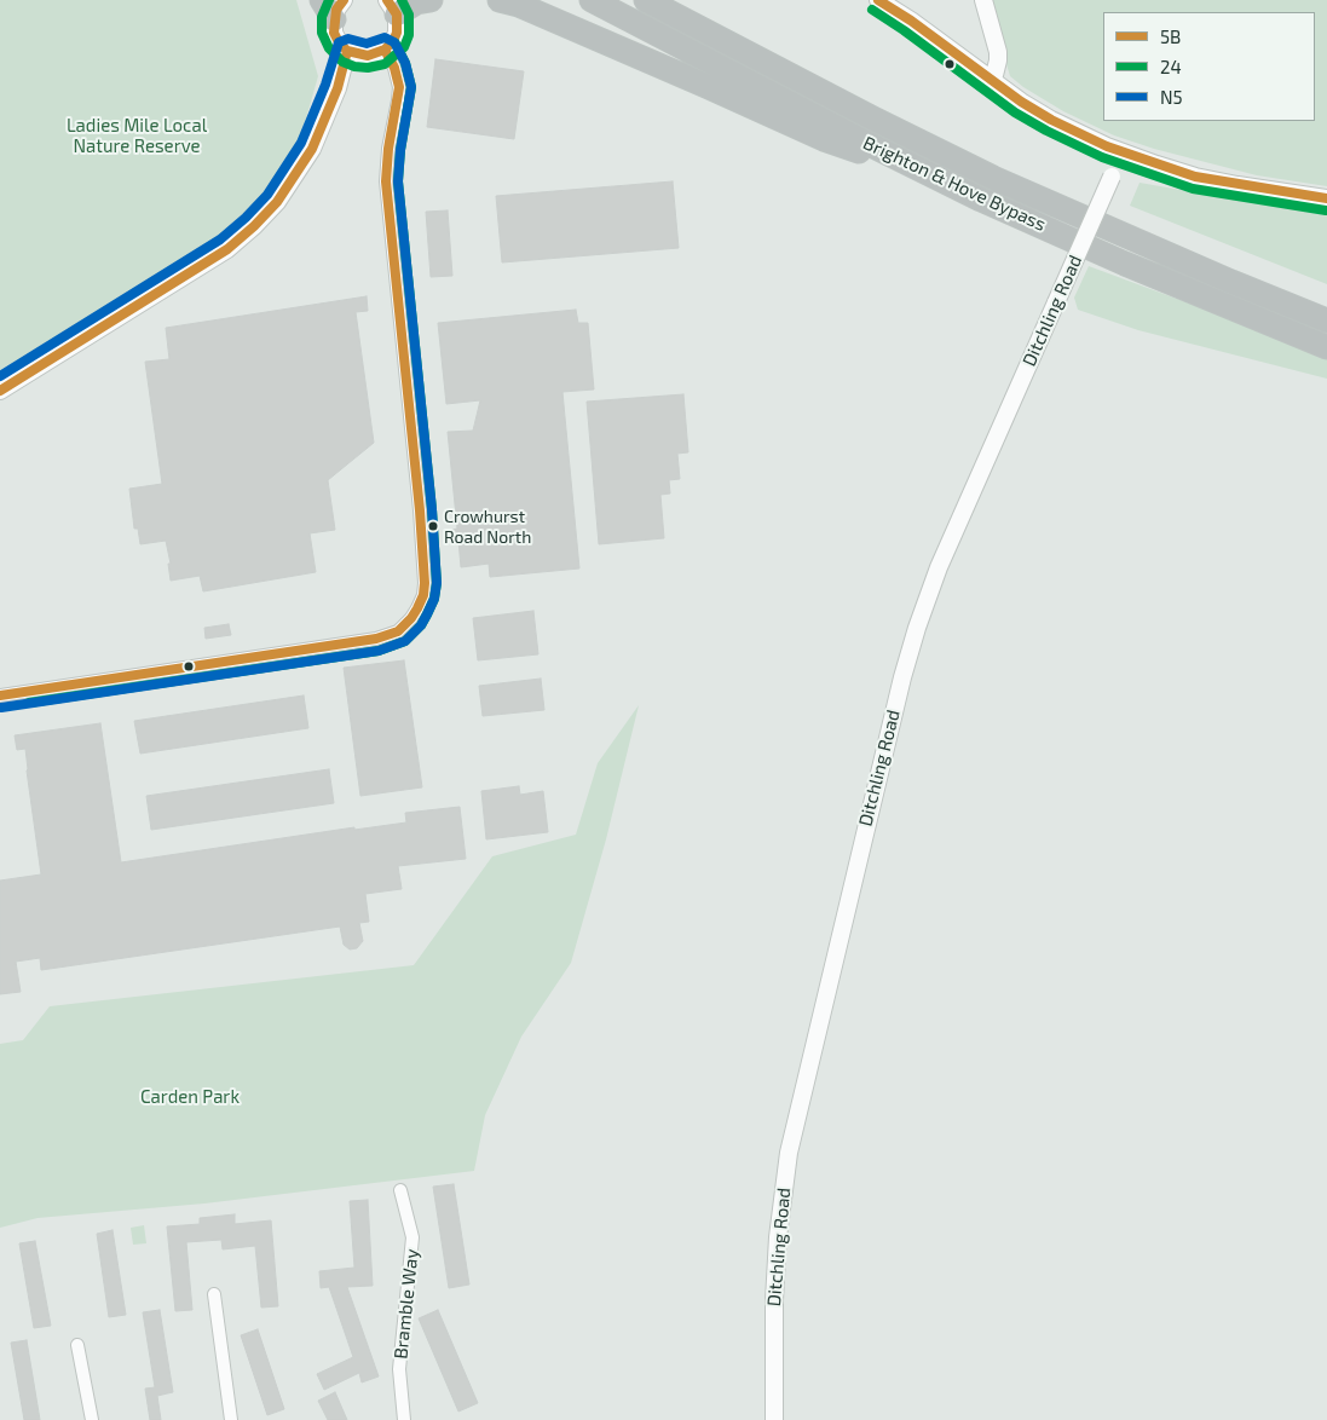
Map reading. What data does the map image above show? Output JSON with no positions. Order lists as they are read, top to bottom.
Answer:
{
  "streets": {
    "highway": ["Brighton & Hove Bypass"],
    "street": ["Ditchling Road", "Bramble Way"]
  },
  "parks": ["Ladies Mile Local Nature Reserve", "Carden Park"],
  "places": ["Crowhurst Road North"],
  "lines": ["transit line 5B", "transit line 24", "transit line N5"],
  "legend": ["5B", "24", "N5"]
}
